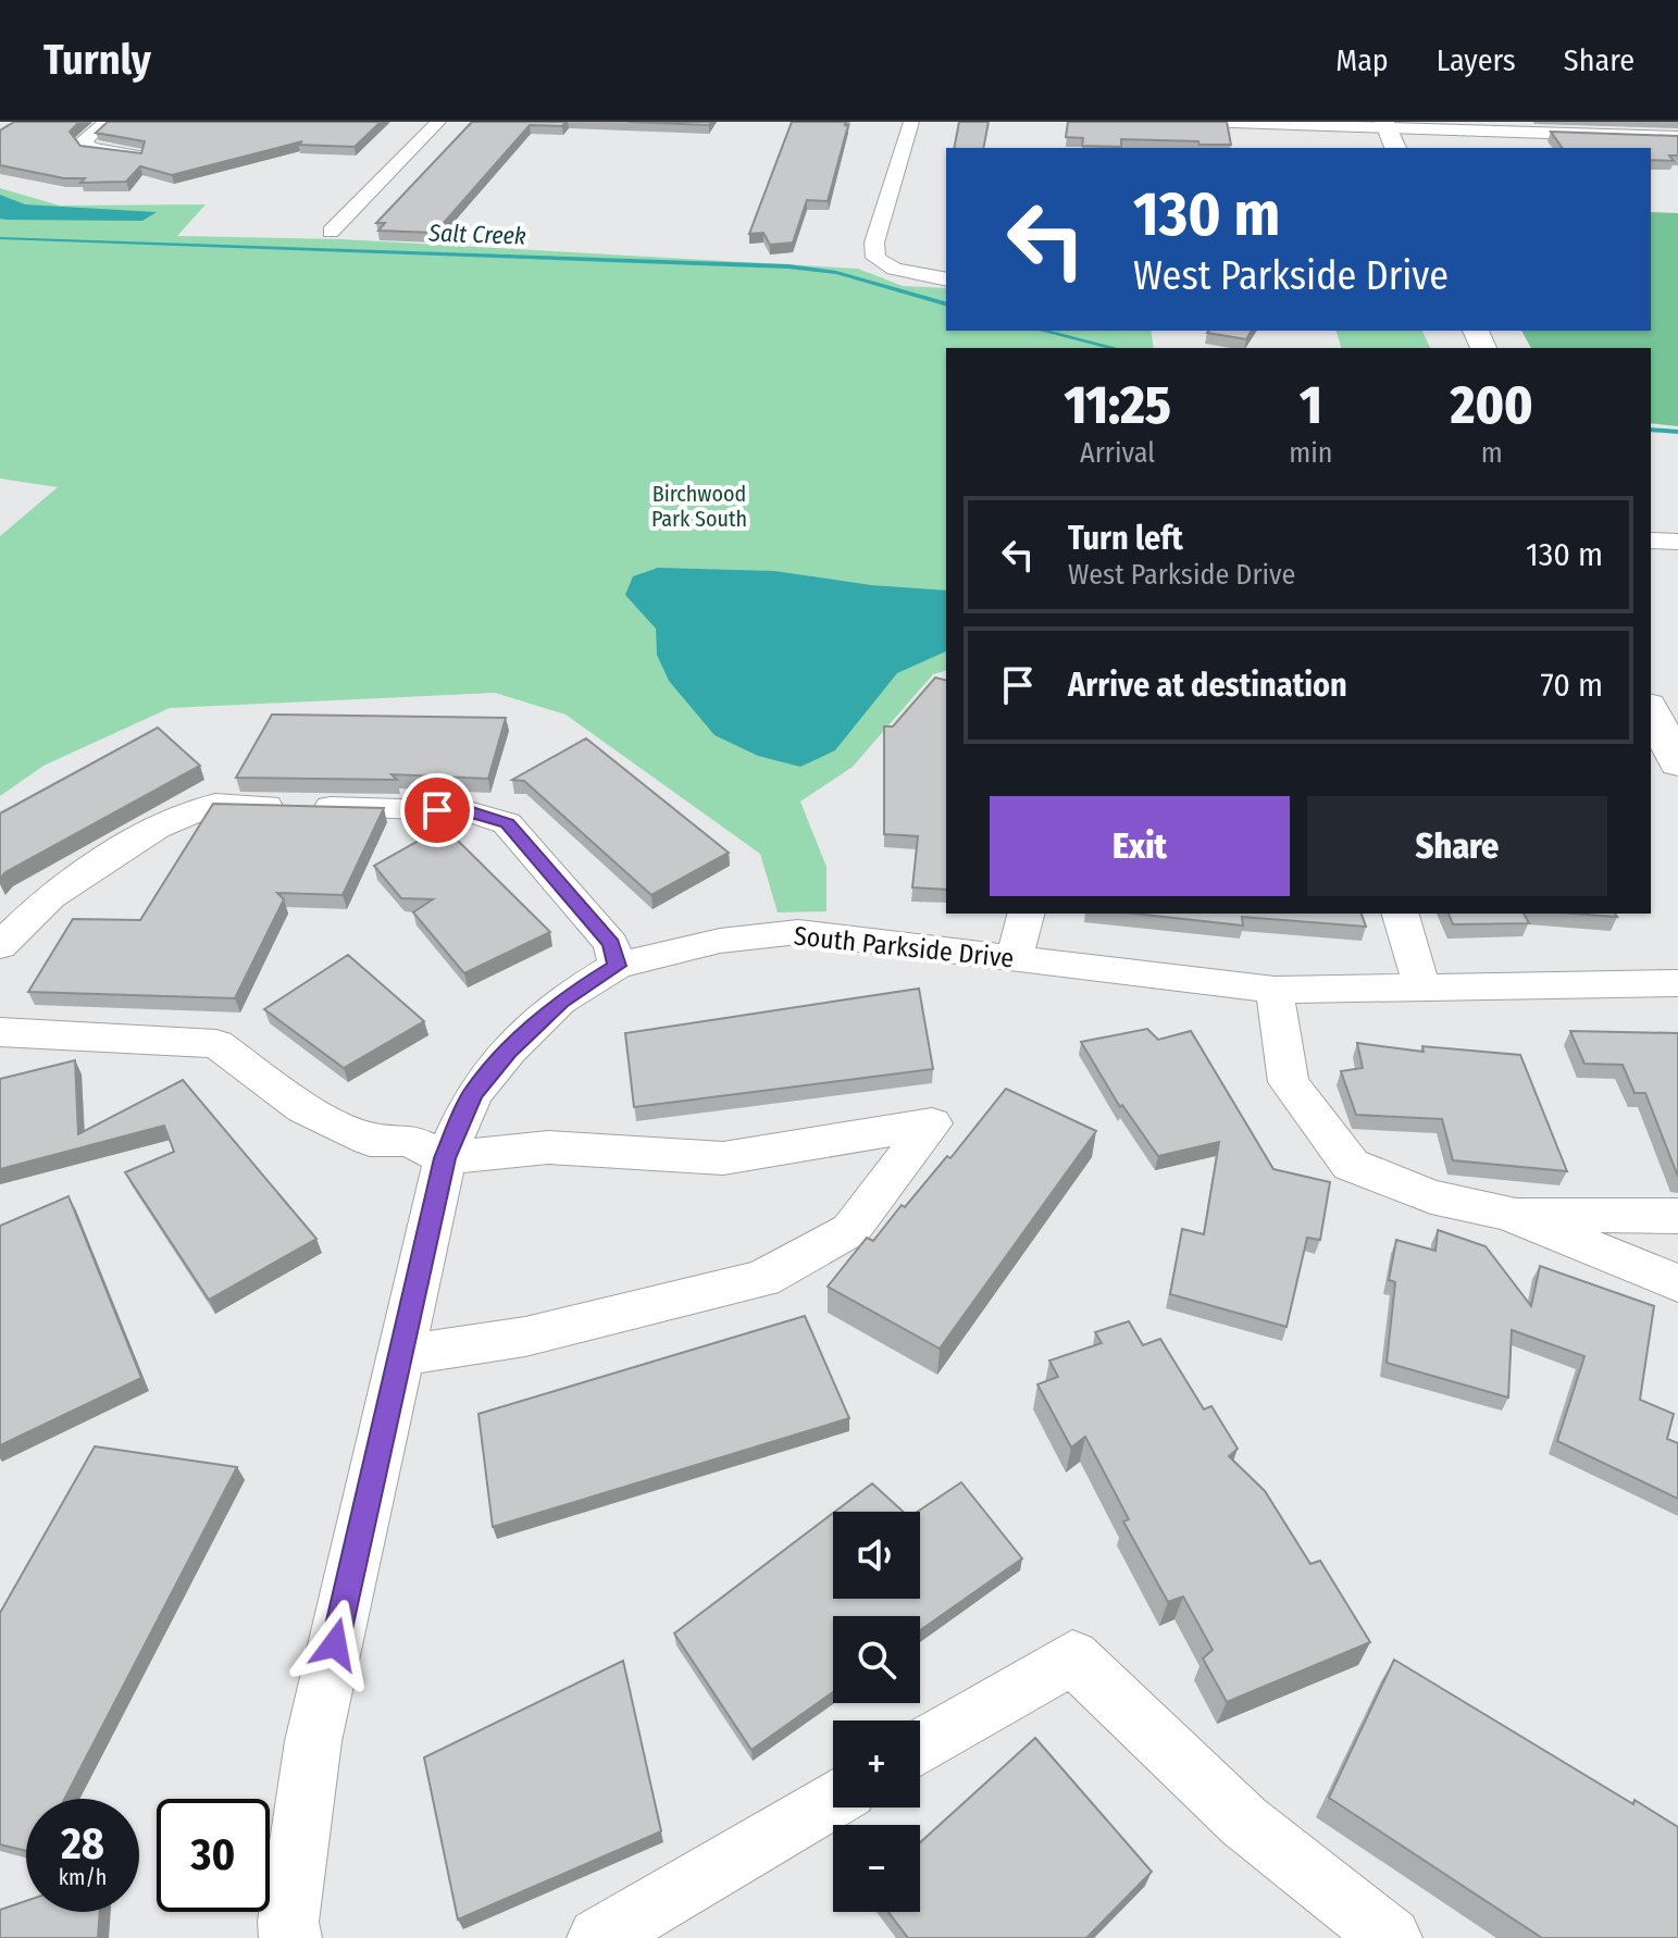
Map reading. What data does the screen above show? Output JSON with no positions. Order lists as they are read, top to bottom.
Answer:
{
  "streets": {
    "street": ["South Parkside Drive"]
  },
  "water": ["Salt Creek"],
  "parks": ["Birchwood Park South"],
  "page": {
    "header": "Turnly",
    "nav": ["Map", "Layers", "Share"],
    "turn": ["130 m", "West Parkside Drive"],
    "eta": [
      "11:25",
      "Arrival",
      "1",
      "min",
      "200",
      "m"
    ],
    "list": [
      {
        "name": "Turn left",
        "note": "West Parkside Drive",
        "value": "130 m"
      },
      {
        "name": "Arrive at destination",
        "value": "70 m"
      }
    ],
    "buttons": ["Exit", "Share"],
    "map_buttons": ["+", "−"],
    "speed": "28 km/h",
    "limit": "30"
  }
}
